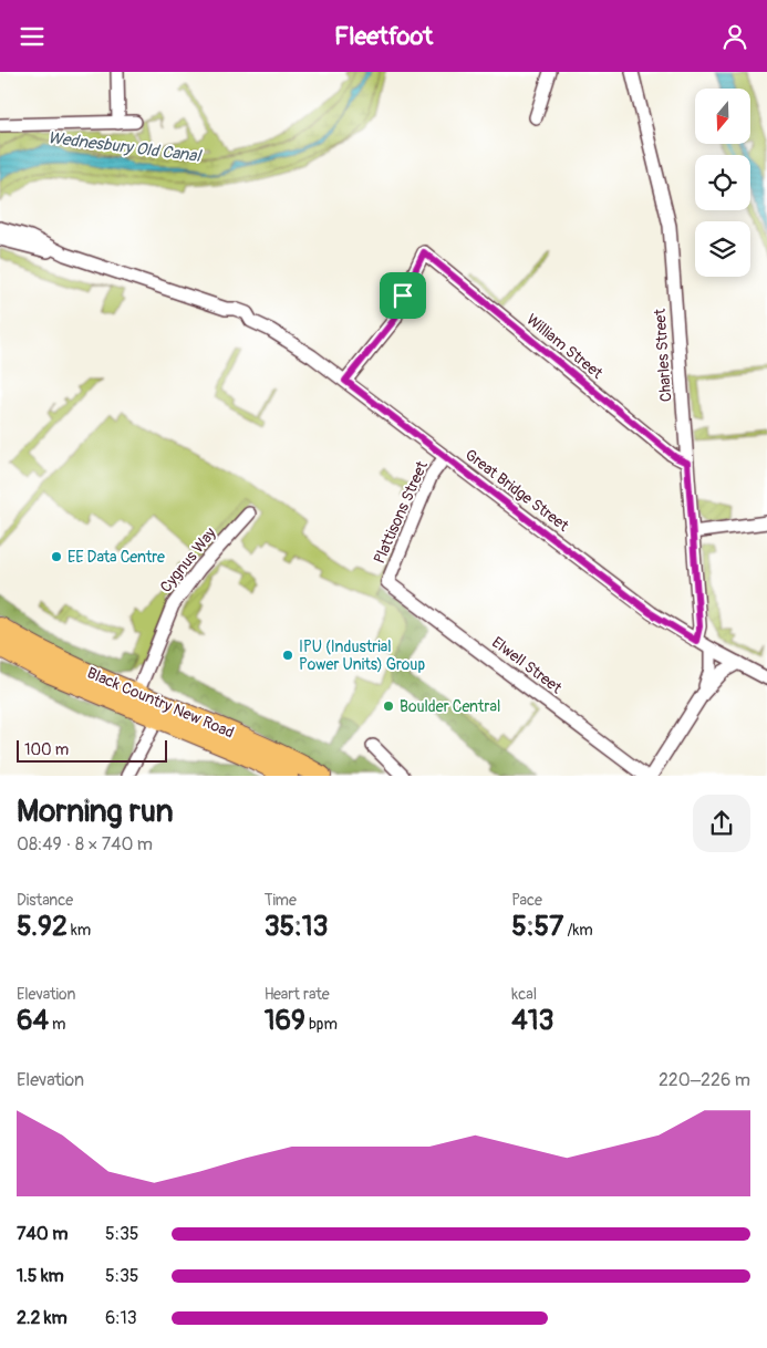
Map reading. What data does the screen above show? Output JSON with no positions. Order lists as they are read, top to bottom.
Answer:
{
  "streets": {
    "highway": ["Black Country New Road"],
    "street": [
      "William Street",
      "Charles Street",
      "Great Bridge Street",
      "Plattisons Street",
      "Cygnus Way",
      "Elwell Street"
    ]
  },
  "crossings": [
    ["William Street", "Charles Street"],
    ["William Street", "Great Bridge Street"],
    ["Charles Street", "Great Bridge Street"],
    ["Great Bridge Street", "Plattisons Street"],
    ["Plattisons Street", "Elwell Street"],
    ["Cygnus Way", "Black Country New Road"]
  ],
  "water": ["Wednesbury Old Canal"],
  "places": ["EE Data Centre", "IPU (Industrial Power Units) Group", "Boulder Central"],
  "scale_bar": "100 m",
  "north": "bottom",
  "page": {
    "header": "Fleetfoot",
    "scale": "100 m",
    "heading": ["Morning run", "08:49 · 8 × 740 m"],
    "stats": [
      ["Distance", "5.92 km"],
      ["Time", "35:13"],
      ["Pace", "5:57 /km"],
      ["Elevation", "64 m"],
      ["Heart rate", "169 bpm"],
      ["kcal", "413"]
    ],
    "chart": ["Elevation", "220–226 m"],
    "list": [
      {
        "name": "740 m",
        "note": "5:35"
      },
      {
        "name": "1.5 km",
        "note": "5:35"
      },
      {
        "name": "2.2 km",
        "note": "6:13"
      }
    ]
  }
}
